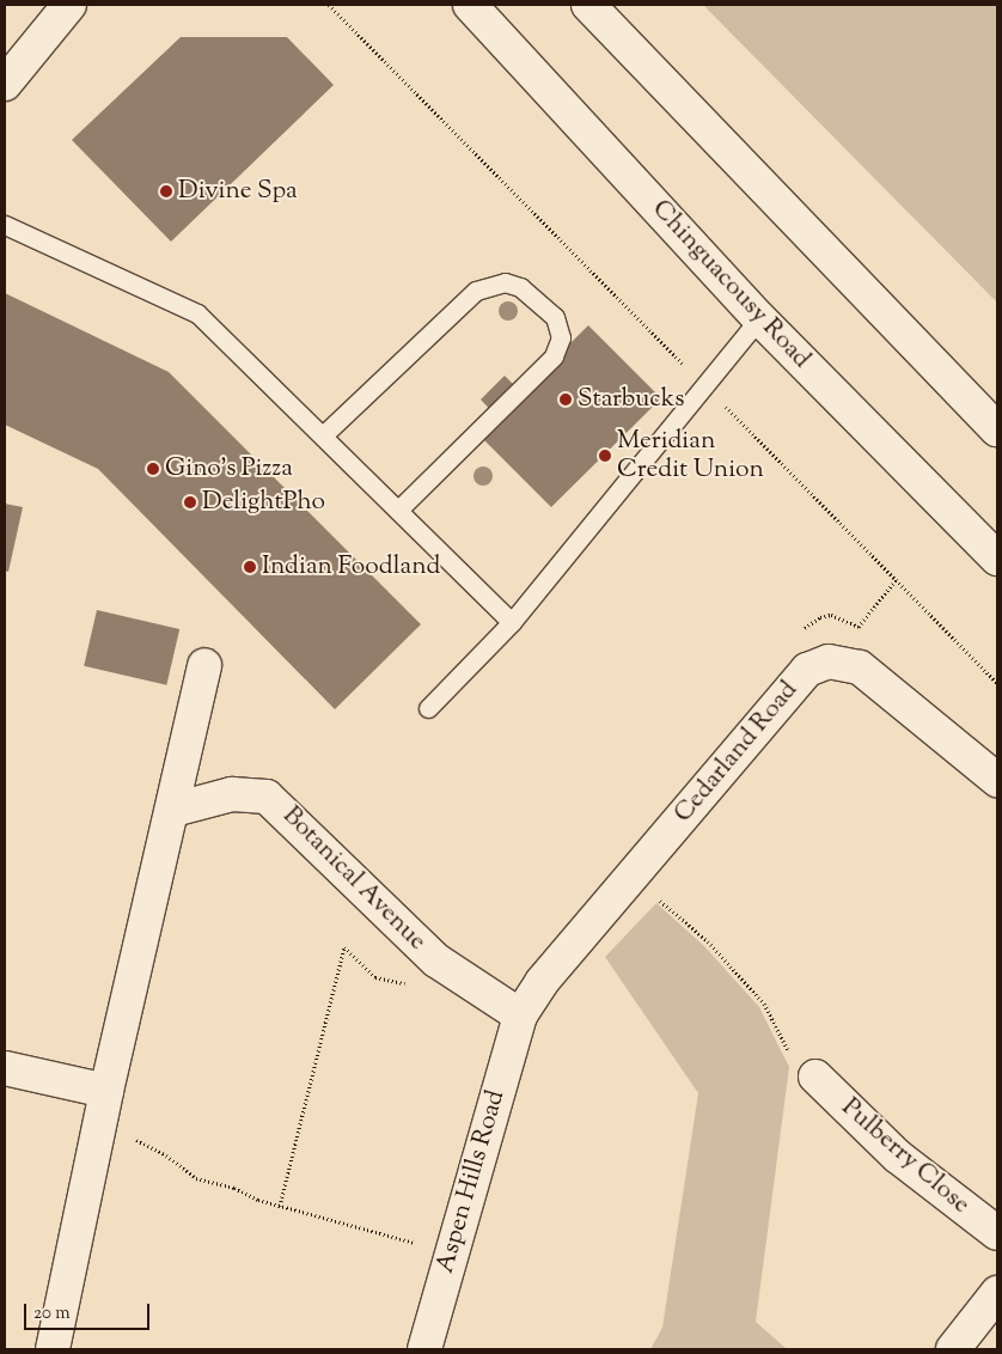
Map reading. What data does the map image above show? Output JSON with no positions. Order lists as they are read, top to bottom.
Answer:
{
  "streets": {
    "street": [
      "Chinguacousy Road",
      "Cedarland Road",
      "Botanical Avenue",
      "Pulberry Close",
      "Aspen Hills Road"
    ]
  },
  "crossings": [
    ["Cedarland Road", "Botanical Avenue"],
    ["Cedarland Road", "Aspen Hills Road"],
    ["Botanical Avenue", "Aspen Hills Road"]
  ],
  "places": [
    "Divine Spa",
    "Starbucks",
    "Meridian Credit Union",
    "Gino's Pizza",
    "DelightPho",
    "Indian Foodland"
  ],
  "scale_bar": "20 m"
}
